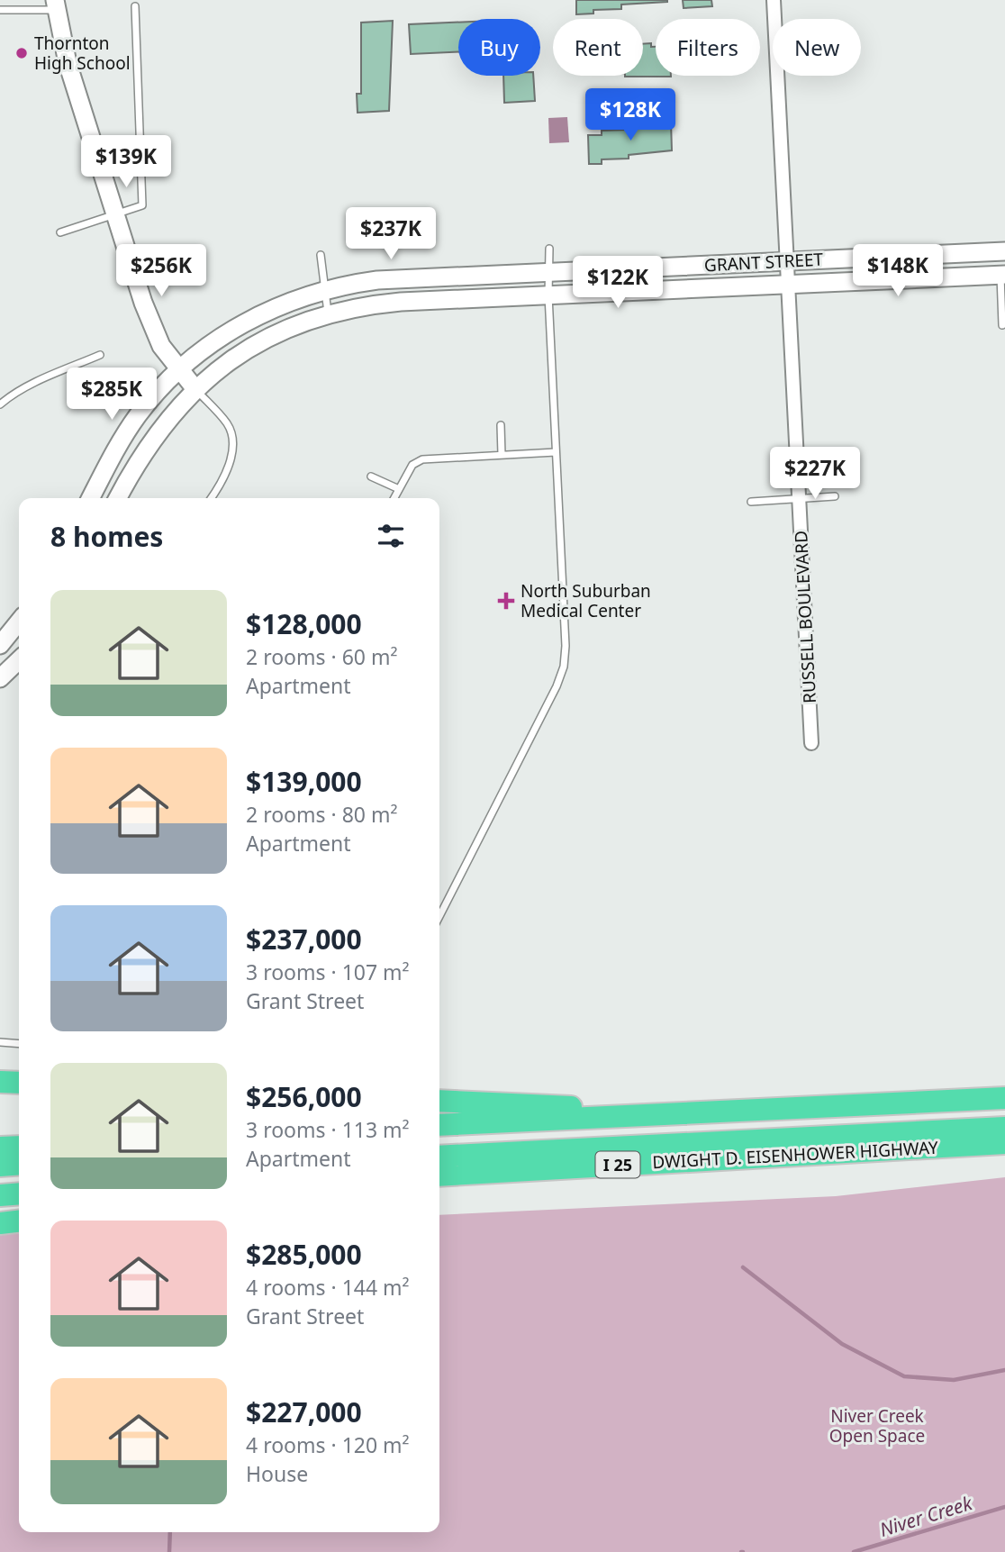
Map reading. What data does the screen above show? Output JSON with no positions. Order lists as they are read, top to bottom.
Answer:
{
  "streets": {
    "highway": ["DWIGHT D. EISENHOWER HIGHWAY", "I 25"],
    "street": ["GRANT STREET", "RUSSELL BOULEVARD"]
  },
  "crossings": [
    ["GRANT STREET", "RUSSELL BOULEVARD"]
  ],
  "water": ["Niver Creek"],
  "parks": ["Niver Creek Open Space"],
  "places": {
    "other": ["Thornton High School"],
    "health": ["North Suburban Medical Center"]
  },
  "page": {
    "chip": [
      "Buy",
      "Rent",
      "Filters",
      "New"
    ],
    "price": [
      "$128K",
      "$139K",
      "$237K",
      "$256K",
      "$148K",
      "$122K",
      "$285K",
      "$227K"
    ],
    "heading": "8 homes",
    "list": [
      {
        "name": "$128,000",
        "note": "2 rooms · 60 m² · Apartment"
      },
      {
        "name": "$139,000",
        "note": "2 rooms · 80 m² · Apartment"
      },
      {
        "name": "$237,000",
        "note": "3 rooms · 107 m² · Grant Street"
      },
      {
        "name": "$256,000",
        "note": "3 rooms · 113 m² · Apartment"
      },
      {
        "name": "$285,000",
        "note": "4 rooms · 144 m² · Grant Street"
      },
      {
        "name": "$227,000",
        "note": "4 rooms · 120 m² · House"
      }
    ]
  }
}
